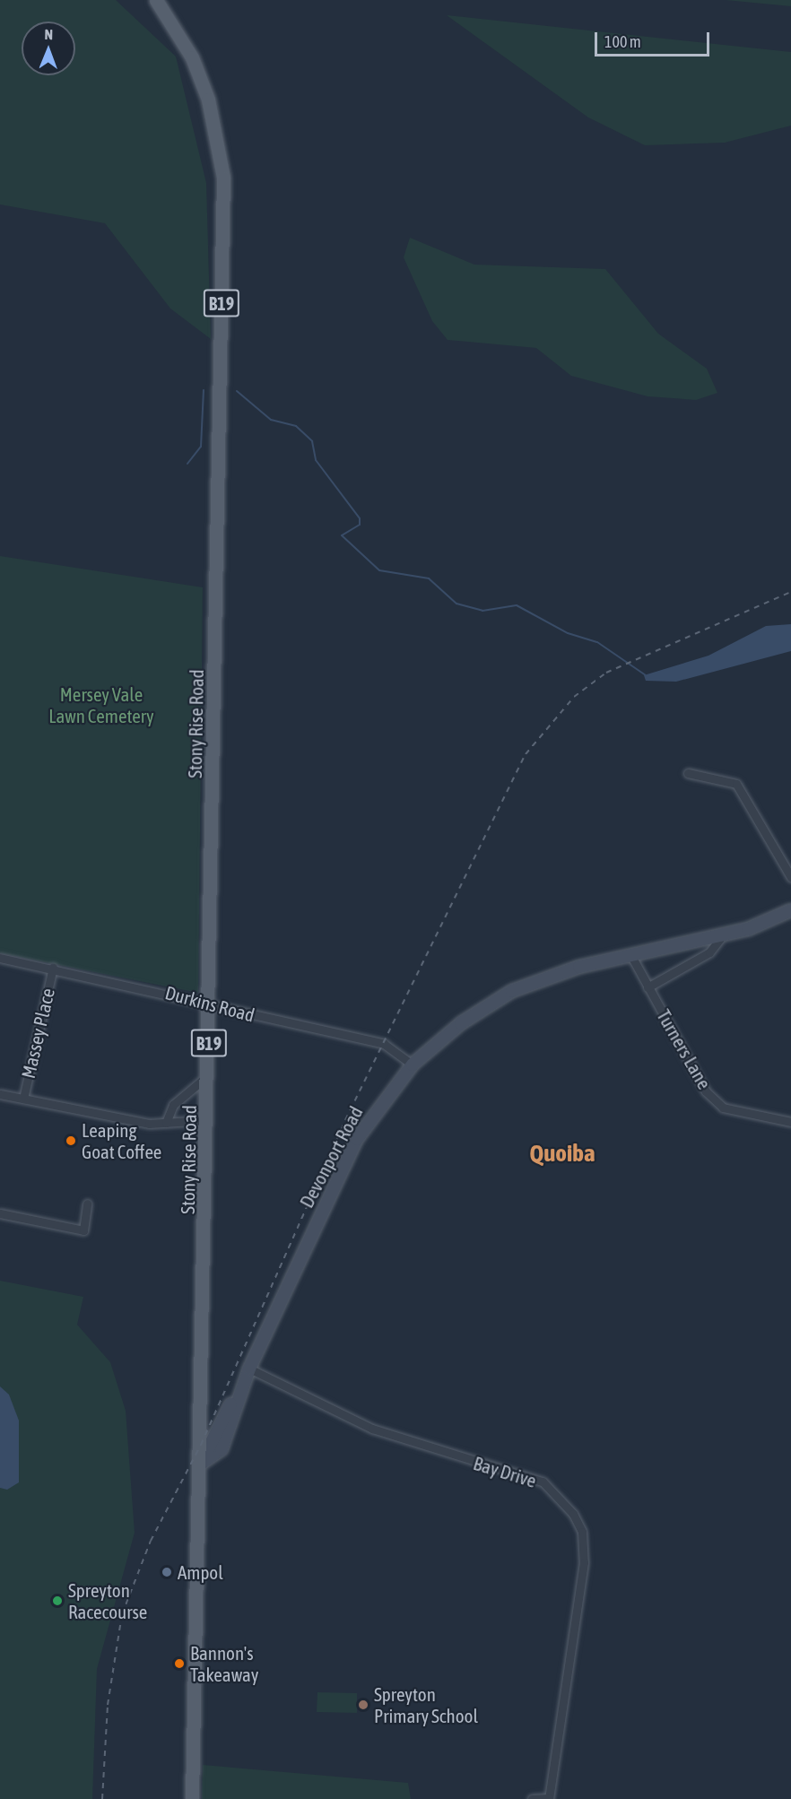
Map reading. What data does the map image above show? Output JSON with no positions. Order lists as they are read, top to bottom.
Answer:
{
  "streets": {
    "main road": ["B19", "Stony Rise Road", "Devonport Road"],
    "street": [
      "Durkins Road",
      "Massey Place",
      "Turners Lane",
      "Bay Drive"
    ]
  },
  "crossings": [
    ["B19", "Stony Rise Road"],
    ["B19", "Devonport Road"],
    ["Stony Rise Road", "Durkins Road"],
    ["Stony Rise Road", "Devonport Road"],
    ["Durkins Road", "Massey Place"],
    ["Durkins Road", "Devonport Road"],
    ["Turners Lane", "Devonport Road"],
    ["Devonport Road", "Bay Drive"]
  ],
  "districts": ["Quoiba"],
  "parks": ["Mersey Vale Lawn Cemetery"],
  "places": [
    "Leaping Goat Coffee",
    "Ampol",
    "Spreyton Racecourse",
    "Bannon's Takeaway",
    "Spreyton Primary School"
  ],
  "scale_bar": "100 m",
  "north": "top"
}
